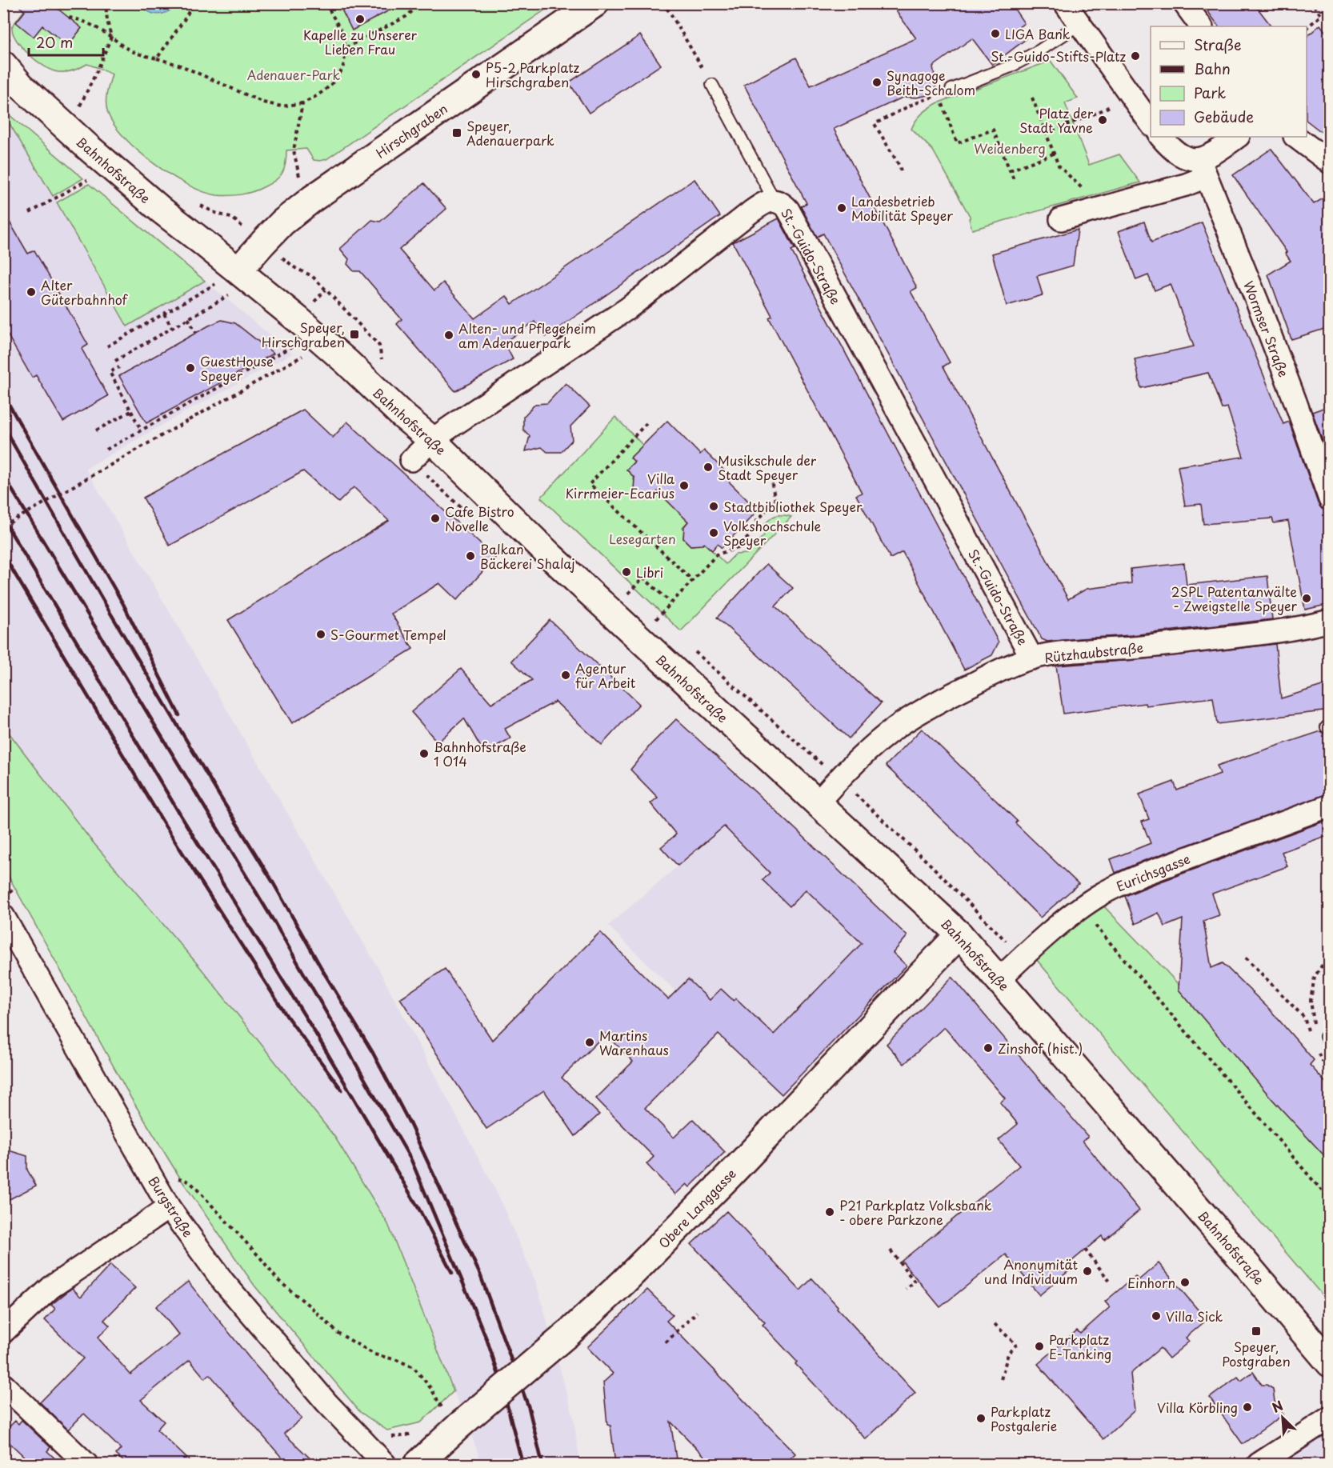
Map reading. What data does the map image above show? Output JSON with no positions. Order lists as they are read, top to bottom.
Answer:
{
  "streets": {
    "main road": ["Hirschgraben", "Bahnhofstraße", "Obere Langgasse"],
    "street": [
      "St.-Guido-Straße",
      "Wormser Straße",
      "Rützhaubstraße",
      "Eurichsgasse",
      "Burgstraße"
    ]
  },
  "crossings": [
    ["Hirschgraben", "Bahnhofstraße"],
    ["Bahnhofstraße", "St.-Guido-Straße"],
    ["Bahnhofstraße", "Rützhaubstraße"],
    ["Bahnhofstraße", "Eurichsgasse"],
    ["Bahnhofstraße", "Obere Langgasse"],
    ["St.-Guido-Straße", "Rützhaubstraße"]
  ],
  "parks": ["Adenauer-Park", "Weidenberg", "Lesegarten"],
  "places": {
    "other": [
      "Kapelle zu Unserer Lieben Frau",
      "LIGA Bank",
      "St.-Guido-Stifts-Platz",
      "P5-2 Parkplatz Hirschgraben",
      "Synagoge Beith-Schalom",
      "Platz der Stadt Yavne",
      "Landesbetrieb Mobilität Speyer",
      "Alter Güterbahnhof",
      "Alten- und Pflegeheim am Adenauerpark",
      "GuestHouse Speyer",
      "Musikschule der Stadt Speyer",
      "Villa Kirrmeier-Ecarius",
      "Stadtbibliothek Speyer",
      "Cafe Bistro Novelle",
      "Volkshochschule Speyer",
      "Balkan Bäckerei Shalaj",
      "Libri",
      "2SPL Patentanwälte - Zweigstelle Speyer",
      "S-Gourmet Tempel",
      "Agentur für Arbeit",
      "Bahnhofstraße 1 O14",
      "Martins Warenhaus",
      "Zinshof (hist.)",
      "P21 Parkplatz Volksbank - obere Parkzone",
      "Anonymität und Individuum",
      "Einhorn",
      "Villa Sick",
      "Parkplatz E-Tanking",
      "Villa Körbling",
      "Parkplatz Postgalerie"
    ],
    "transit": ["Speyer, Adenauerpark", "Speyer, Hirschgraben", "Speyer, Postgraben"]
  },
  "legend": [
    "Straße",
    "Bahn",
    "Park",
    "Gebäude"
  ],
  "scale_bar": "20 m",
  "north": "top left"
}
